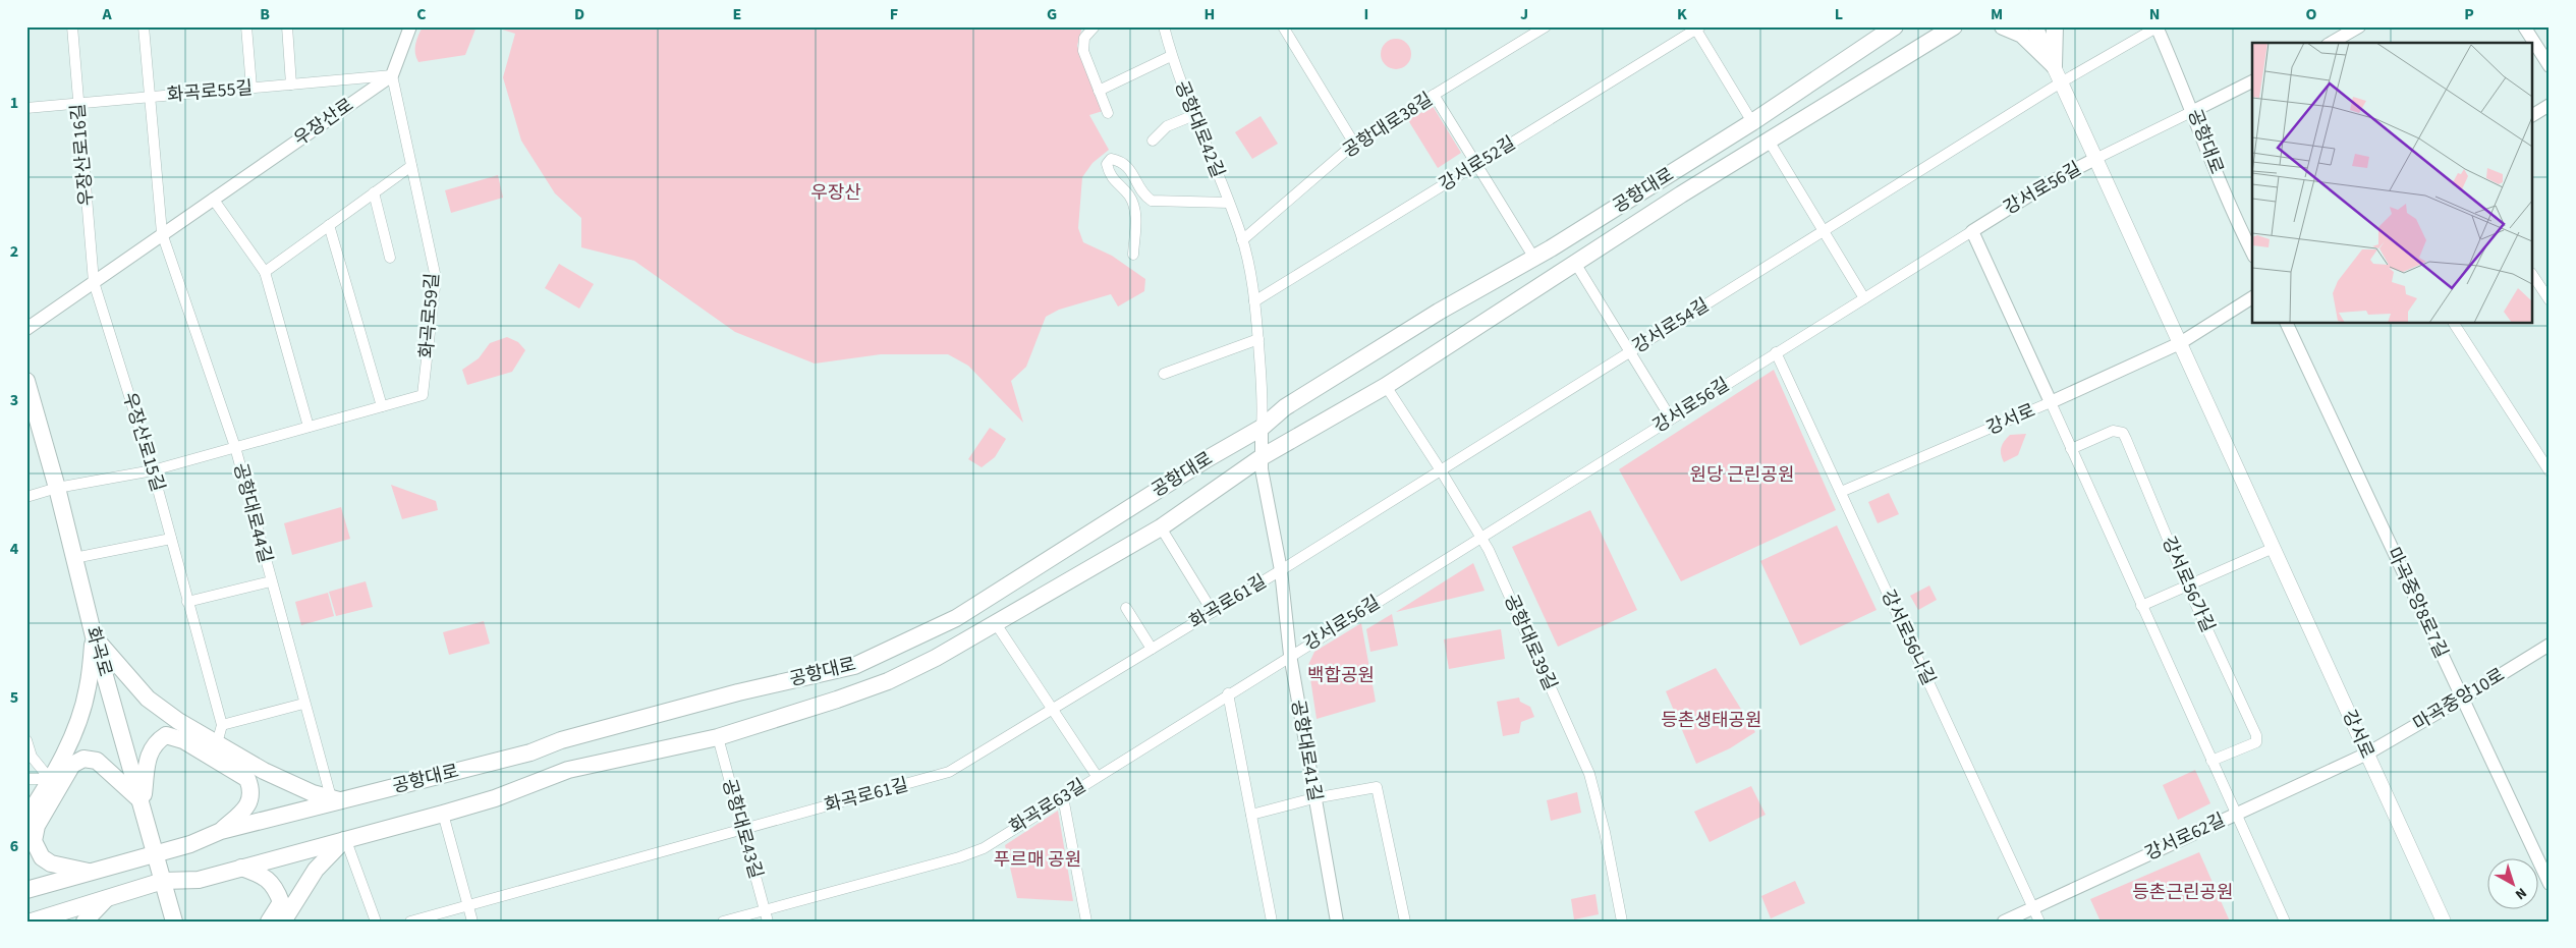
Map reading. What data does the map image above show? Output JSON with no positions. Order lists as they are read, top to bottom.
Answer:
{
  "streets": {
    "main road": ["공항대로", "강서로", "화곡로"],
    "street": [
      "화곡로55길",
      "우장산로",
      "공항대로38길",
      "공항대로42길",
      "우장산로16길",
      "강서로52길",
      "강서로56길",
      "화곡로59길",
      "강서로54길",
      "우장산로15길",
      "공항대로44길",
      "강서로56가길",
      "화곡로61길",
      "마곡중앙8로7길",
      "강서로56나길",
      "공항대로39길",
      "마곡중앙10로",
      "공항대로41길",
      "화곡로63길",
      "공항대로43길",
      "강서로62길"
    ]
  },
  "crossings": [
    ["화곡로55길", "우장산로"],
    ["화곡로55길", "우장산로16길"],
    ["화곡로55길", "화곡로59길"],
    ["화곡로55길", "공항대로44길"],
    ["우장산로", "우장산로16길"],
    ["우장산로", "화곡로59길"],
    ["우장산로", "우장산로15길"],
    ["우장산로", "공항대로44길"],
    ["공항대로38길", "공항대로42길"],
    ["공항대로42길", "공항대로"],
    ["공항대로42길", "강서로52길"],
    ["공항대로42길", "공항대로41길"],
    ["공항대로", "공항대로44길"],
    ["공항대로", "화곡로61길"],
    ["공항대로", "공항대로39길"],
    ["공항대로", "화곡로"],
    ["공항대로", "공항대로41길"],
    ["공항대로", "공항대로43길"],
    ["우장산로16길", "우장산로15길"],
    ["강서로56길", "강서로"],
    ["강서로56길", "강서로56나길"],
    ["강서로56길", "공항대로39길"],
    ["강서로56길", "공항대로41길"],
    ["강서로56길", "화곡로63길"],
    ["화곡로59길", "우장산로15길"],
    ["화곡로59길", "공항대로44길"],
    ["화곡로59길", "화곡로"],
    ["강서로54길", "강서로"],
    ["강서로54길", "화곡로61길"],
    ["강서로54길", "공항대로39길"],
    ["강서로54길", "공항대로41길"],
    ["강서로", "강서로56나길"],
    ["강서로", "마곡중앙10로"],
    ["강서로", "강서로62길"],
    ["화곡로61길", "공항대로41길"],
    ["화곡로61길", "공항대로43길"],
    ["마곡중앙8로7길", "마곡중앙10로"],
    ["강서로56나길", "강서로62길"],
    ["마곡중앙10로", "강서로62길"],
    ["공항대로41길", "화곡로63길"],
    ["화곡로63길", "공항대로43길"]
  ],
  "parks": [
    "우장산",
    "원당 근린공원",
    "백합공원",
    "등촌생태공원",
    "푸르매 공원",
    "등촌근린공원"
  ],
  "north": "bottom right",
  "grid": {
    "columns": [
      "A",
      "B",
      "C",
      "D",
      "E",
      "F",
      "G",
      "H",
      "I",
      "J",
      "K",
      "L",
      "M",
      "N",
      "O",
      "P"
    ],
    "rows": [
      "1",
      "2",
      "3",
      "4",
      "5",
      "6"
    ]
  }
}
